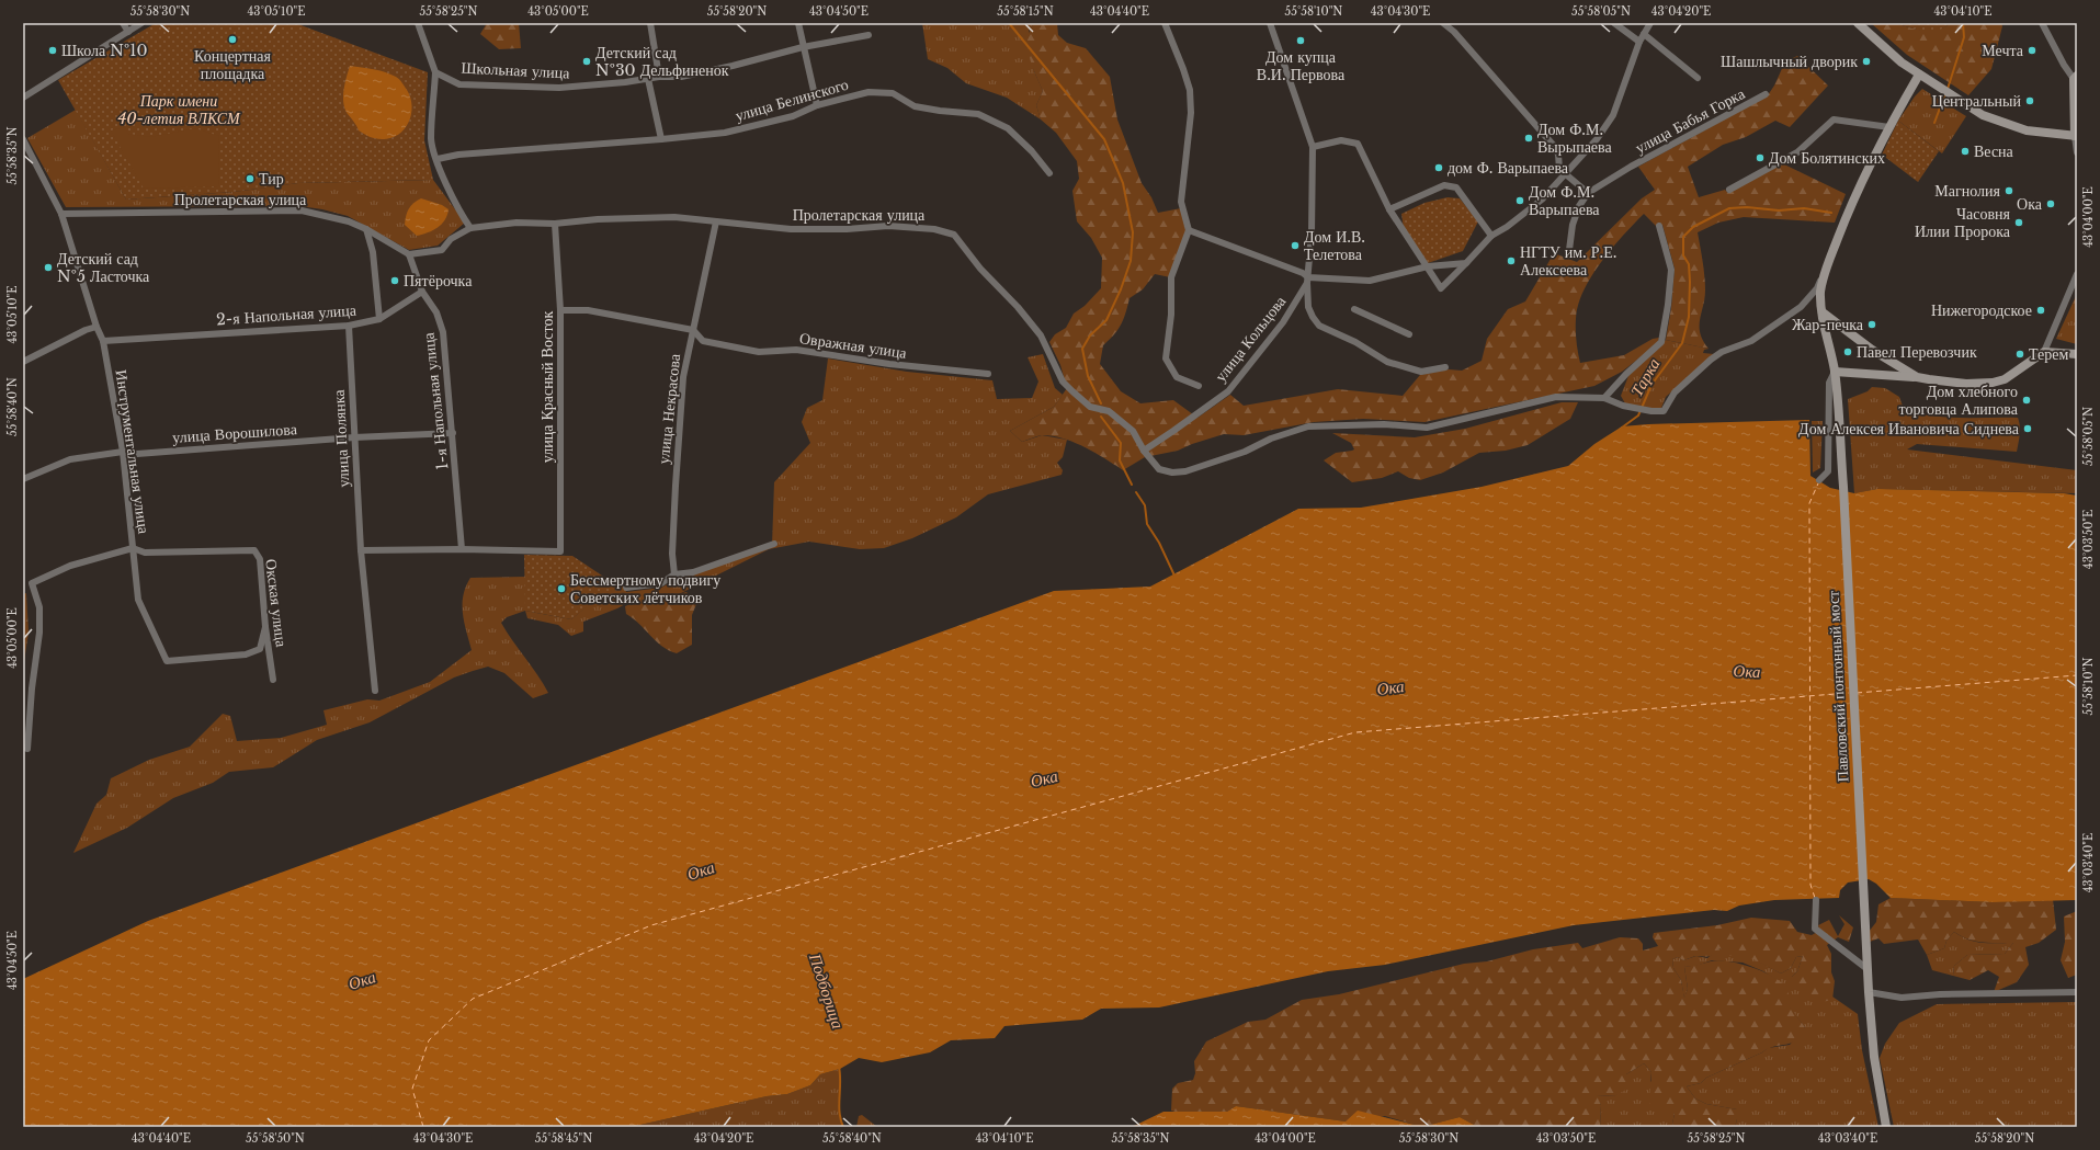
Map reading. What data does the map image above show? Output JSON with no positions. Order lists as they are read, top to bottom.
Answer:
{
  "streets": {
    "main road": ["Павловский понтонный мост"],
    "street": [
      "Школьная улица",
      "улица Белинского",
      "улица Бабья Горка",
      "Пролетарская улица",
      "2-я Напольная улица",
      "улица Кольцова",
      "Овражная улица",
      "улица Красный Восток",
      "1-я Напольная улица",
      "улица Некрасова",
      "улица Ворошилова",
      "улица Полянка",
      "Инструментальная улица",
      "Окская улица"
    ]
  },
  "crossings": [
    ["Пролетарская улица", "2-я Напольная улица"],
    ["Пролетарская улица", "улица Кольцова"],
    ["Пролетарская улица", "улица Красный Восток"],
    ["Пролетарская улица", "1-я Напольная улица"],
    ["Пролетарская улица", "улица Некрасова"],
    ["Пролетарская улица", "Инструментальная улица"],
    ["2-я Напольная улица", "улица Полянка"],
    ["2-я Напольная улица", "Инструментальная улица"],
    ["Овражная улица", "улица Некрасова"],
    ["улица Красный Восток", "1-я Напольная улица"],
    ["1-я Напольная улица", "улица Ворошилова"],
    ["улица Ворошилова", "улица Полянка"],
    ["улица Ворошилова", "Инструментальная улица"],
    ["Инструментальная улица", "Окская улица"]
  ],
  "water": ["Тарка", "Ока", "Подборица"],
  "parks": ["Парк имени 40-летия ВЛКСМ"],
  "places": [
    "Концертная площадка",
    "Дом купца В.И. Первова",
    "Школа №10",
    "Мечта",
    "Детский сад №30 Дельфиненок",
    "Шашлычный дворик",
    "Центральный",
    "Дом Ф.М. Вырыпаева",
    "Весна",
    "Дом Болятинских",
    "дом Ф. Варыпаева",
    "Тир",
    "Магнолия",
    "Дом Ф.М. Варыпаева",
    "Ока",
    "Часовня Илии Пророка",
    "Дом И.В. Телетова",
    "НГТУ им. Р.Е. Алексеева",
    "Детский сад №5 Ласточка",
    "Пятёрочка",
    "Нижегородское",
    "Жар-печка",
    "Павел Перевозчик",
    "Терем",
    "Дом хлебного торговца Алипова",
    "Дом Алексея Ивановича Сиднева",
    "Бессмертному подвигу Советских лётчиков"
  ],
  "coordinates": [
    "55°58'30\"N",
    "43°05'10\"E",
    "55°58'25\"N",
    "43°05'00\"E",
    "55°58'20\"N",
    "43°04'50\"E",
    "55°58'15\"N",
    "43°04'40\"E",
    "55°58'10\"N",
    "43°04'30\"E",
    "55°58'05\"N",
    "43°04'20\"E",
    "43°04'10\"E",
    "55°58'35\"N",
    "43°04'00\"E",
    "55°58'40\"N",
    "43°03'50\"E",
    "43°03'40\"E",
    "55°58'50\"N",
    "55°58'45\"N"
  ]
}
